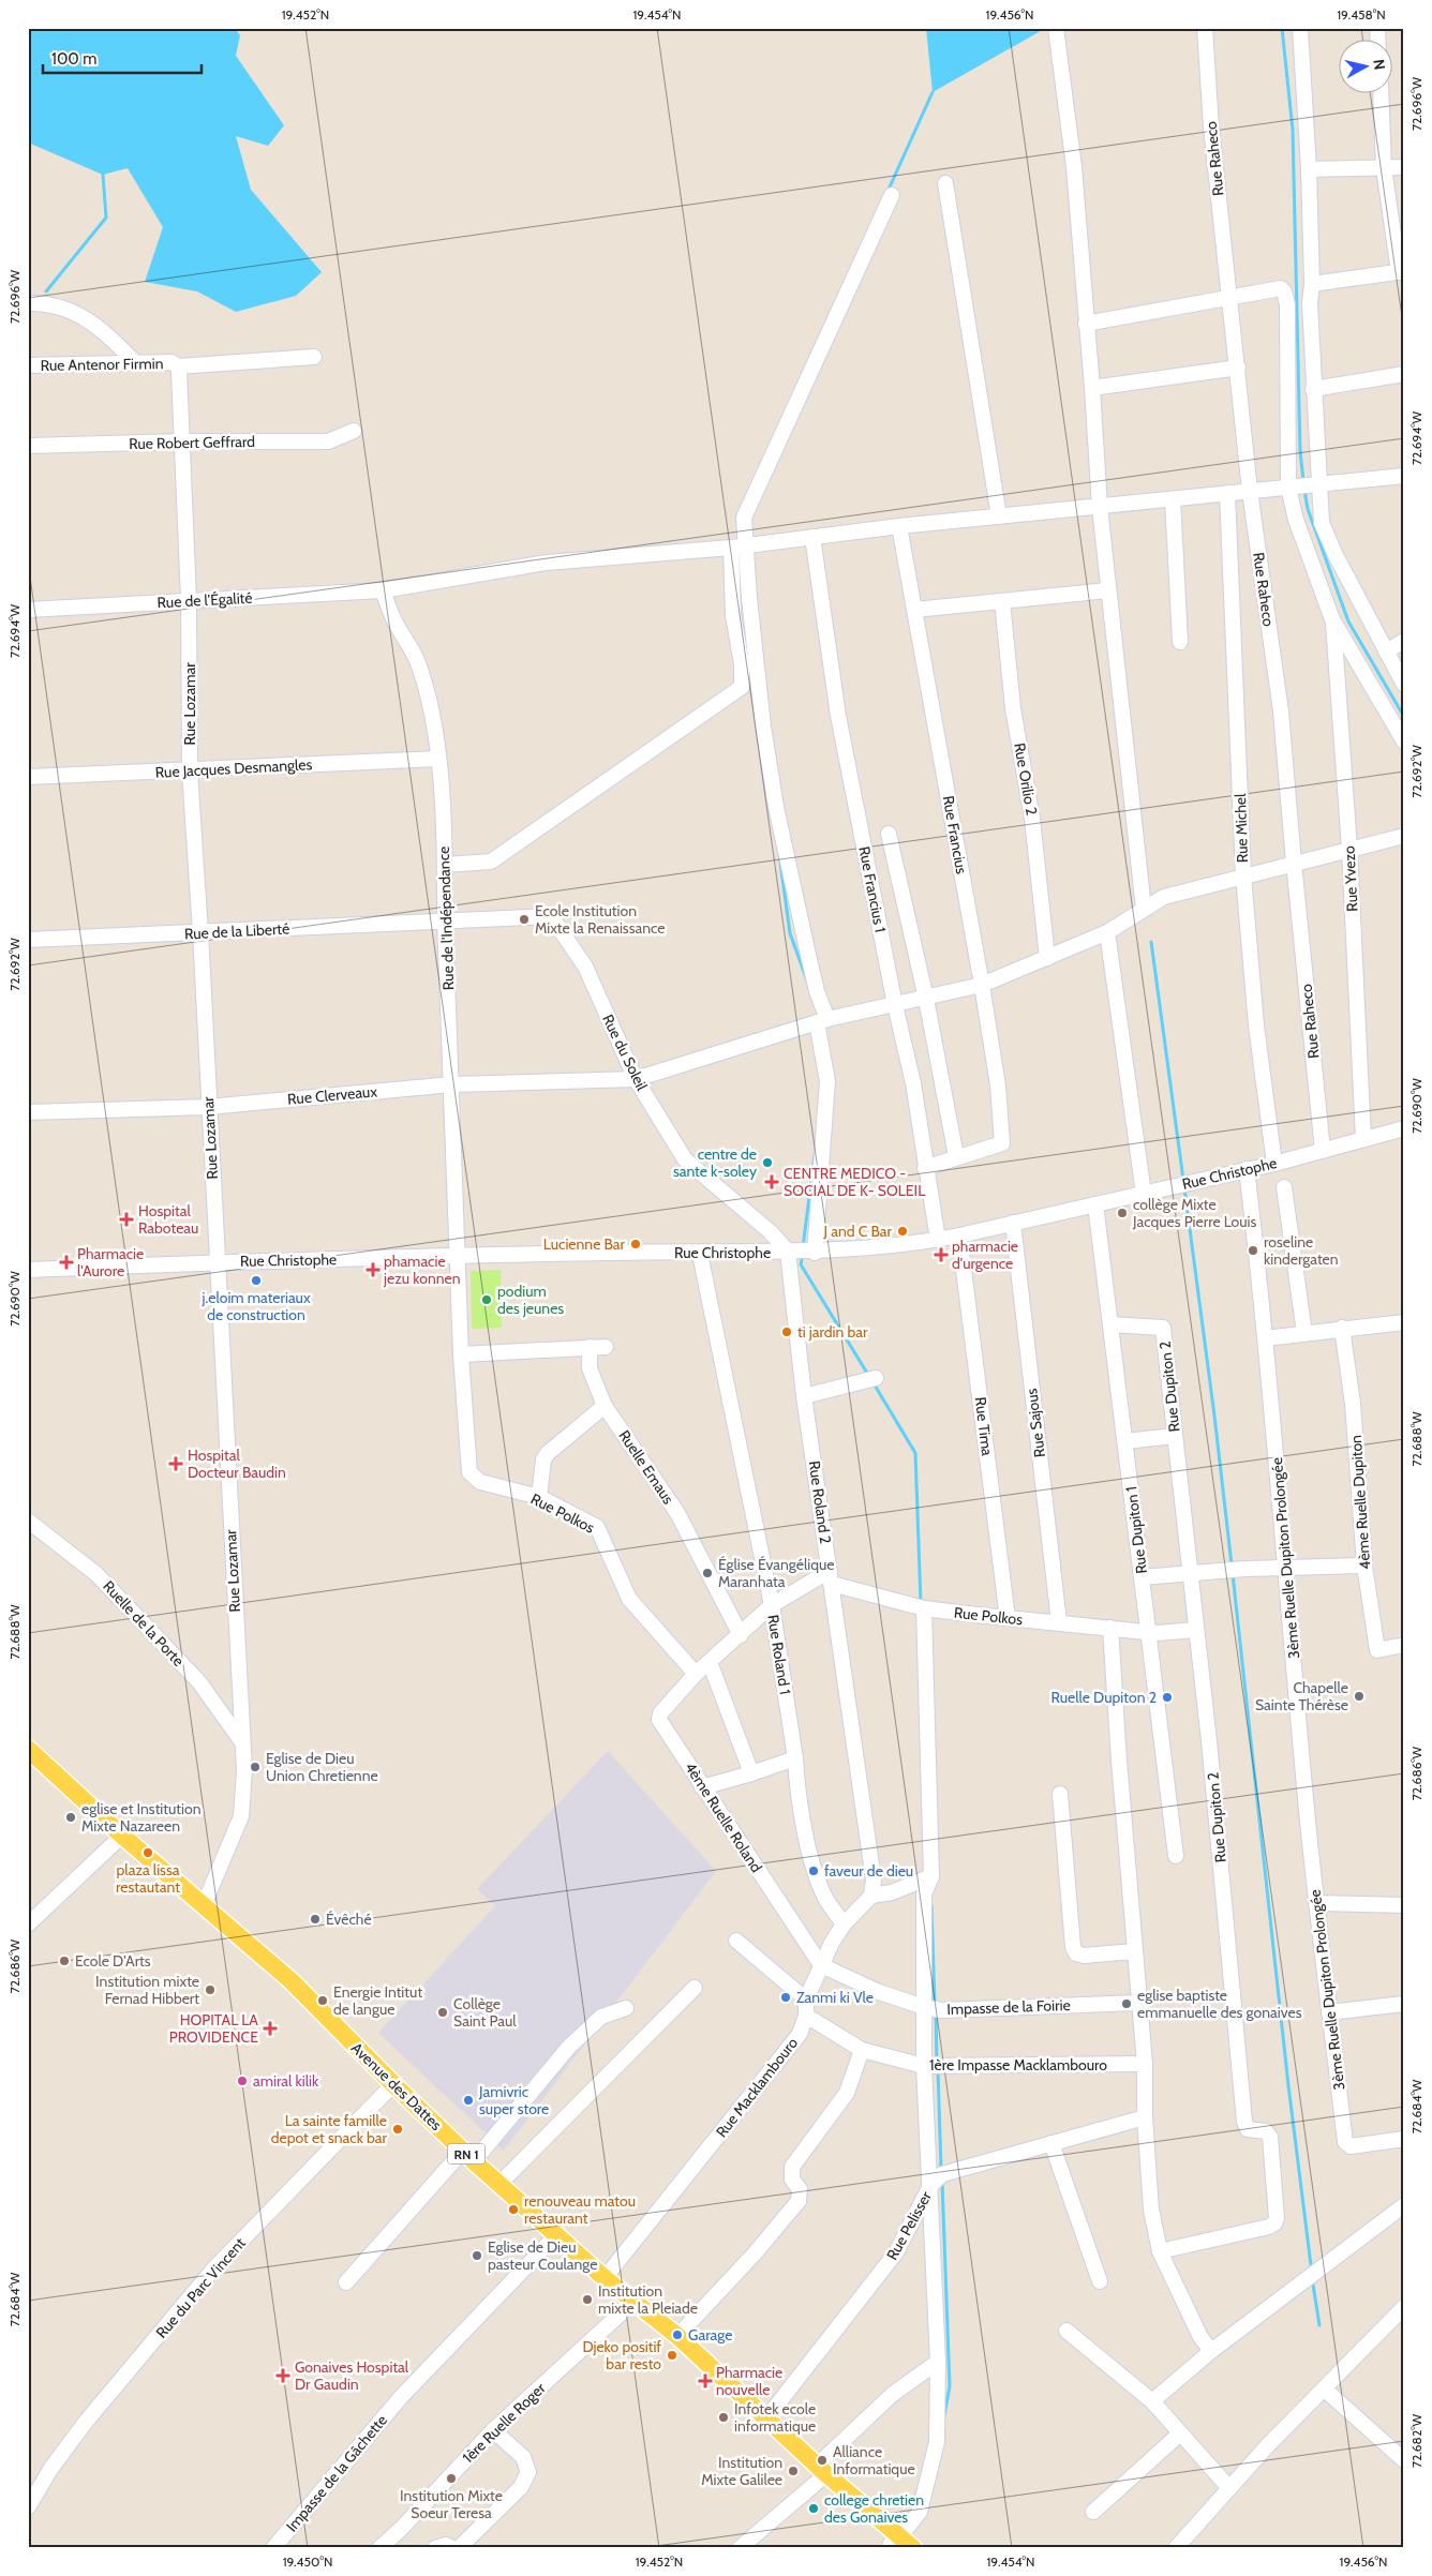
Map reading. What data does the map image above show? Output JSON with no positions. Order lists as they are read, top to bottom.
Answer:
{
  "streets": {
    "main road": ["Avenue des Dattes", "RN 1"],
    "street": [
      "Rue Raheco",
      "Rue Antenor Firmin",
      "Rue Robert Geffrard",
      "Rue de l'Égalité",
      "Rue Lozamar",
      "Rue Jacques Desmangles",
      "Rue Orilio 2",
      "Rue Michel",
      "Rue Francius",
      "Rue Yvezo",
      "Rue Francius 1",
      "Rue de l'Indépendance",
      "Rue de la Liberté",
      "Rue du Soleil",
      "Rue Clerveaux",
      "Rue Christophe",
      "Rue Dupiton 2",
      "Rue Sajous",
      "Rue Tima",
      "Ruelle Emaus",
      "Rue Roland 2",
      "4ème Ruelle Dupiton",
      "Rue Polkos",
      "Rue Dupiton 1",
      "3ème Ruelle Dupiton Prolongée",
      "Ruelle de la Porte",
      "Rue Roland 1",
      "4ème Ruelle Roland",
      "Impasse de la Foirie",
      "1ère Impasse Macklambouro",
      "Rue Macklambouro",
      "Rue Pelisser",
      "Rue du Parc Vincent",
      "1ère Ruelle Roger",
      "Impasse de la Gâchette"
    ]
  },
  "crossings": [
    ["Rue Raheco", "Rue de l'Égalité"],
    ["Rue Raheco", "Rue Clerveaux"],
    ["Rue Raheco", "Rue Christophe"],
    ["Rue Antenor Firmin", "Rue Lozamar"],
    ["Rue Robert Geffrard", "Rue Lozamar"],
    ["Rue de l'Égalité", "Rue Lozamar"],
    ["Rue de l'Égalité", "Rue Michel"],
    ["Rue de l'Égalité", "Rue Francius"],
    ["Rue de l'Égalité", "Rue Francius 1"],
    ["Rue de l'Égalité", "Rue de l'Indépendance"],
    ["Rue Lozamar", "Rue Jacques Desmangles"],
    ["Rue Lozamar", "Rue de la Liberté"],
    ["Rue Lozamar", "Rue Clerveaux"],
    ["Rue Lozamar", "Rue Christophe"],
    ["Rue Lozamar", "Ruelle de la Porte"],
    ["Rue Lozamar", "Avenue des Dattes"],
    ["Rue Jacques Desmangles", "Rue de l'Indépendance"],
    ["Rue Orilio 2", "Rue Clerveaux"],
    ["Rue Michel", "Rue Clerveaux"],
    ["Rue Michel", "Rue Christophe"],
    ["Rue Francius", "Rue Clerveaux"],
    ["Rue Yvezo", "Rue Clerveaux"],
    ["Rue Yvezo", "Rue Christophe"],
    ["Rue Francius 1", "Rue Clerveaux"],
    ["Rue Francius 1", "Rue Christophe"],
    ["Rue de l'Indépendance", "Rue de la Liberté"],
    ["Rue de l'Indépendance", "Rue du Soleil"],
    ["Rue de l'Indépendance", "Rue Clerveaux"],
    ["Rue de l'Indépendance", "Rue Christophe"],
    ["Rue de l'Indépendance", "Rue Polkos"],
    ["Rue de la Liberté", "Rue du Soleil"],
    ["Rue du Soleil", "Rue Clerveaux"],
    ["Rue du Soleil", "Rue Christophe"],
    ["Rue du Soleil", "Rue Roland 2"],
    ["Rue Christophe", "Rue Sajous"],
    ["Rue Christophe", "Rue Tima"],
    ["Rue Christophe", "Rue Roland 2"],
    ["Rue Christophe", "Rue Polkos"],
    ["Rue Christophe", "Rue Dupiton 1"],
    ["Rue Christophe", "3ème Ruelle Dupiton Prolongée"],
    ["Rue Christophe", "Rue Roland 1"],
    ["Rue Dupiton 2", "Rue Polkos"],
    ["Rue Dupiton 2", "Rue Dupiton 1"],
    ["Rue Sajous", "Rue Polkos"],
    ["Rue Tima", "Rue Polkos"],
    ["Rue Roland 2", "Rue Polkos"],
    ["Rue Roland 2", "Rue Macklambouro"],
    ["Rue Polkos", "Rue Dupiton 1"],
    ["Rue Polkos", "4ème Ruelle Roland"],
    ["Rue Roland 1", "Rue Macklambouro"],
    ["4ème Ruelle Roland", "Impasse de la Foirie"],
    ["4ème Ruelle Roland", "Rue Macklambouro"],
    ["Impasse de la Foirie", "Rue Macklambouro"],
    ["1ère Impasse Macklambouro", "Rue Macklambouro"],
    ["Avenue des Dattes", "Rue Macklambouro"],
    ["Avenue des Dattes", "Rue Pelisser"],
    ["Avenue des Dattes", "Rue du Parc Vincent"],
    ["Avenue des Dattes", "1ère Ruelle Roger"],
    ["Avenue des Dattes", "Impasse de la Gâchette"]
  ],
  "places": {
    "other": [
      "Ecole Institution Mixte la Renaissance",
      "centre de sante k-soley",
      "collège Mixte Jacques Pierre Louis",
      "J and C Bar",
      "Lucienne Bar",
      "roseline kindergaten",
      "j.eloim materiaux de construction",
      "podium des jeunes",
      "ti jardin bar",
      "Église Évangélique Maranhata",
      "Chapelle Sainte Thérèse",
      "Ruelle Dupiton 2",
      "Eglise de Dieu Union Chretienne",
      "eglise et Institution Mixte Nazareen",
      "plaza lissa restautant",
      "faveur de dieu",
      "Évêché",
      "Ecole D'Arts",
      "Institution mixte Fernad Hibbert",
      "Zanmi ki Vle",
      "Energie Intitut de langue",
      "eglise baptiste emmanuelle des gonaives",
      "Collège Saint Paul",
      "amiral kilik",
      "Jamivric super store",
      "La sainte famille depot et snack bar",
      "renouveau matou restaurant",
      "Eglise de Dieu pasteur Coulange",
      "Institution mixte la Pleiade",
      "Garage",
      "Djeko positif bar resto",
      "Infotek ecole informatique",
      "Alliance Informatique",
      "Institution Mixte Galilee",
      "Institution Mixte Soeur Teresa",
      "college chretien des Gonaives"
    ],
    "health": [
      "CENTRE MEDICO - SOCIAL DE K- SOLEIL",
      "Hospital Raboteau",
      "pharmacie d'urgence",
      "Pharmacie l'Aurore",
      "phamacie jezu konnen",
      "Hospital Docteur Baudin",
      "HOPITAL LA PROVIDENCE",
      "Gonaives Hospital Dr Gaudin",
      "Pharmacie nouvelle"
    ]
  },
  "scale_bar": "100 m",
  "north": "right",
  "coordinates": [
    "19.452°N",
    "19.454°N",
    "19.456°N",
    "19.458°N",
    "72.696°W",
    "72.694°W",
    "72.692°W",
    "72.690°W",
    "72.688°W",
    "72.686°W",
    "72.684°W",
    "72.682°W",
    "19.450°N"
  ]
}
